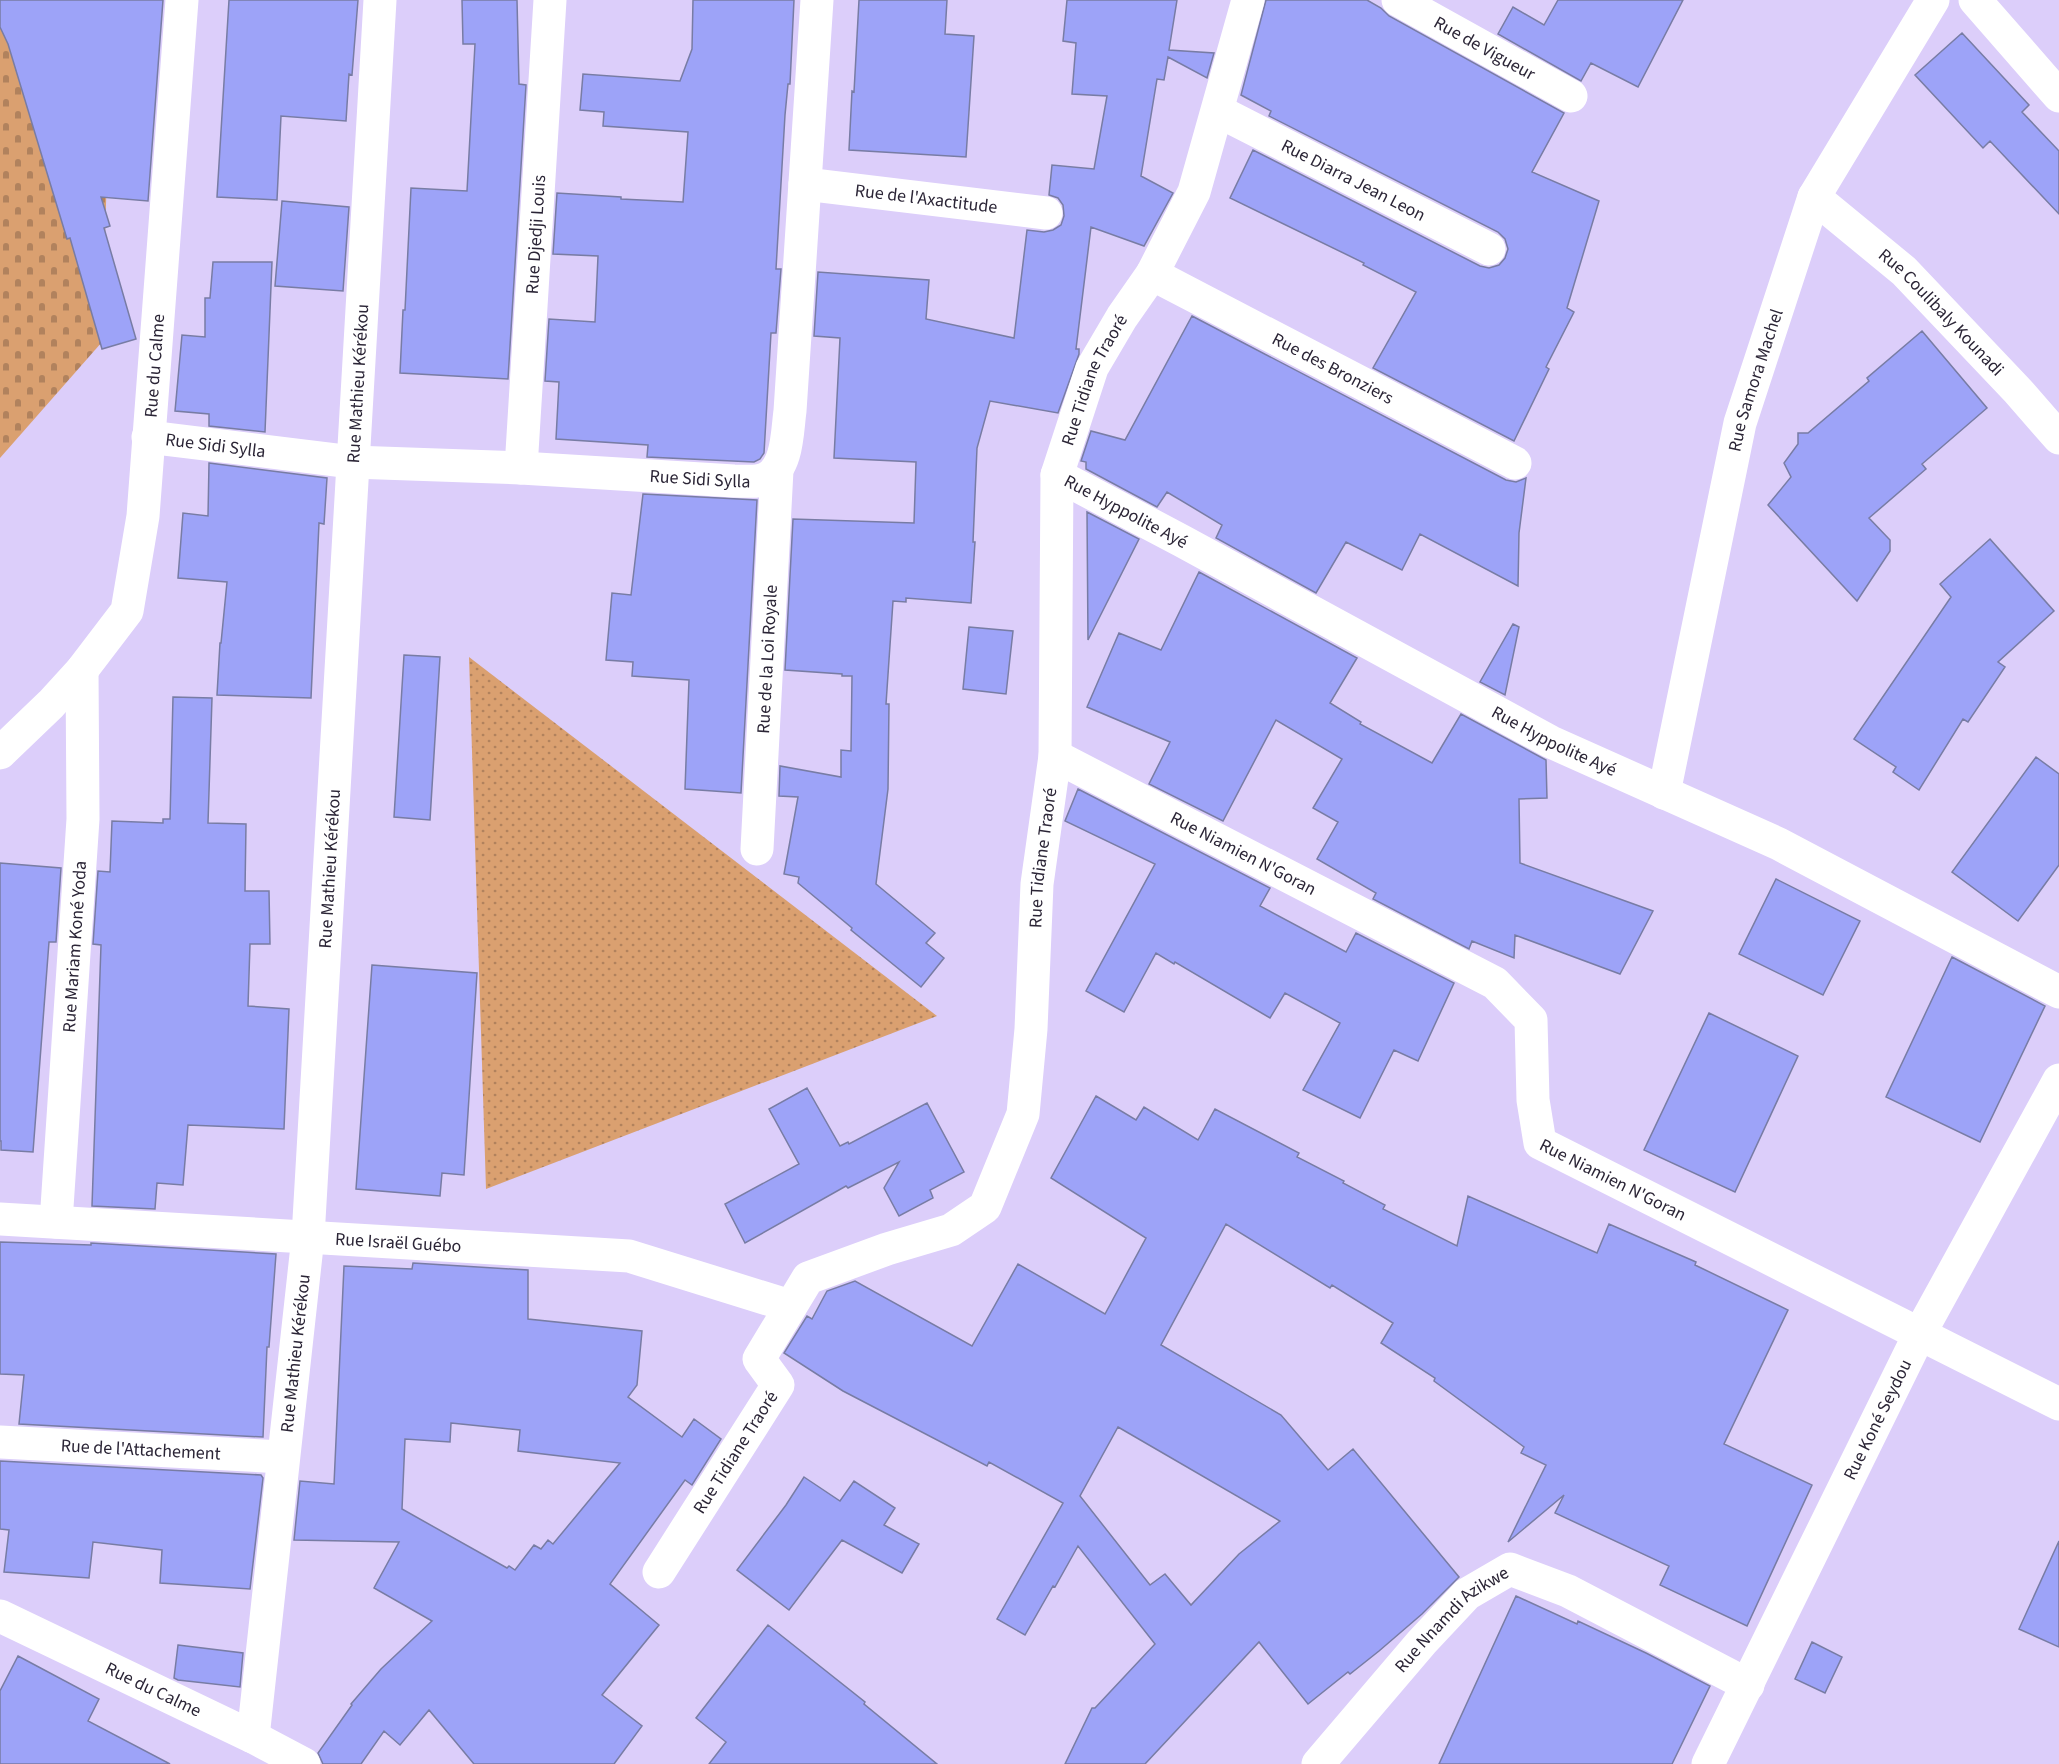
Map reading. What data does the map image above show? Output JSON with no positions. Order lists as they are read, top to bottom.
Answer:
{
  "streets": {
    "street": [
      "Rue de Vigueur",
      "Rue Diarra Jean Leon",
      "Rue de l'Axactitude",
      "Rue Djedji Louis",
      "Rue Coulibaly Kounadi",
      "Rue du Calme",
      "Rue des Bronziers",
      "Rue Tidiane Traoré",
      "Rue Samora Machel",
      "Rue Mathieu Kérékou",
      "Rue Sidi Sylla",
      "Rue Hyppolite Ayé",
      "Rue de la Loi Royale",
      "Rue Niamien N'Goran",
      "Rue Mariam Koné Yoda",
      "Rue Israël Guébo",
      "Rue Koné Seydou",
      "Rue de l'Attachement",
      "Rue Nnamdi Azikwe"
    ]
  },
  "crossings": [
    ["Rue Diarra Jean Leon", "Rue Tidiane Traoré"],
    ["Rue Djedji Louis", "Rue Sidi Sylla"],
    ["Rue Coulibaly Kounadi", "Rue Samora Machel"],
    ["Rue du Calme", "Rue Mathieu Kérékou"],
    ["Rue du Calme", "Rue Sidi Sylla"],
    ["Rue du Calme", "Rue Mariam Koné Yoda"],
    ["Rue des Bronziers", "Rue Tidiane Traoré"],
    ["Rue Tidiane Traoré", "Rue Hyppolite Ayé"],
    ["Rue Tidiane Traoré", "Rue Niamien N'Goran"],
    ["Rue Tidiane Traoré", "Rue Israël Guébo"],
    ["Rue Samora Machel", "Rue Hyppolite Ayé"],
    ["Rue Mathieu Kérékou", "Rue Sidi Sylla"],
    ["Rue Mathieu Kérékou", "Rue Israël Guébo"],
    ["Rue Mathieu Kérékou", "Rue de l'Attachement"],
    ["Rue Sidi Sylla", "Rue de la Loi Royale"],
    ["Rue Niamien N'Goran", "Rue Koné Seydou"],
    ["Rue Mariam Koné Yoda", "Rue Israël Guébo"],
    ["Rue Koné Seydou", "Rue Nnamdi Azikwe"]
  ]
}
